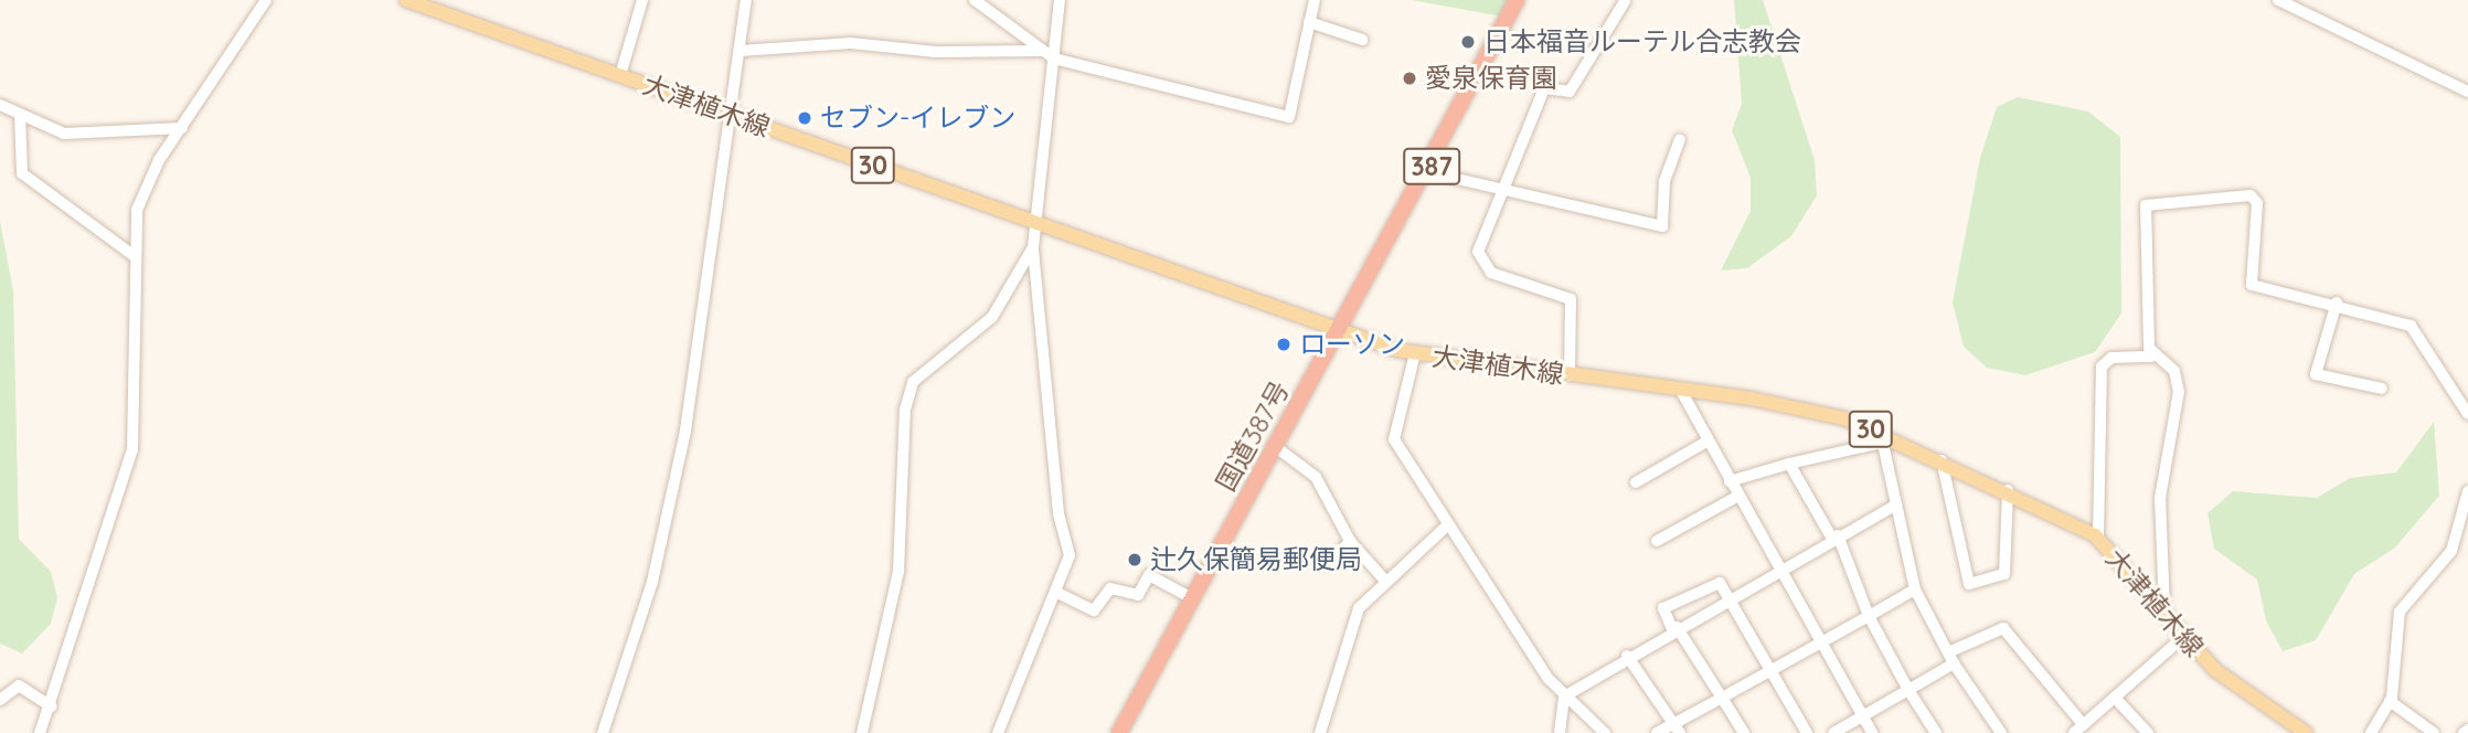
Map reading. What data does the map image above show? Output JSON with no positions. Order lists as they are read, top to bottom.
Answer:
{
  "streets": {
    "highway": ["387", "国道387号"],
    "main road": ["大津植木線", "30"]
  },
  "crossings": [
    ["大津植木線", "国道387号"]
  ],
  "places": [
    "日本福音ルーテル合志教会",
    "愛泉保育園",
    "セブン-イレブン",
    "ローソン",
    "辻久保簡易郵便局"
  ]
}
